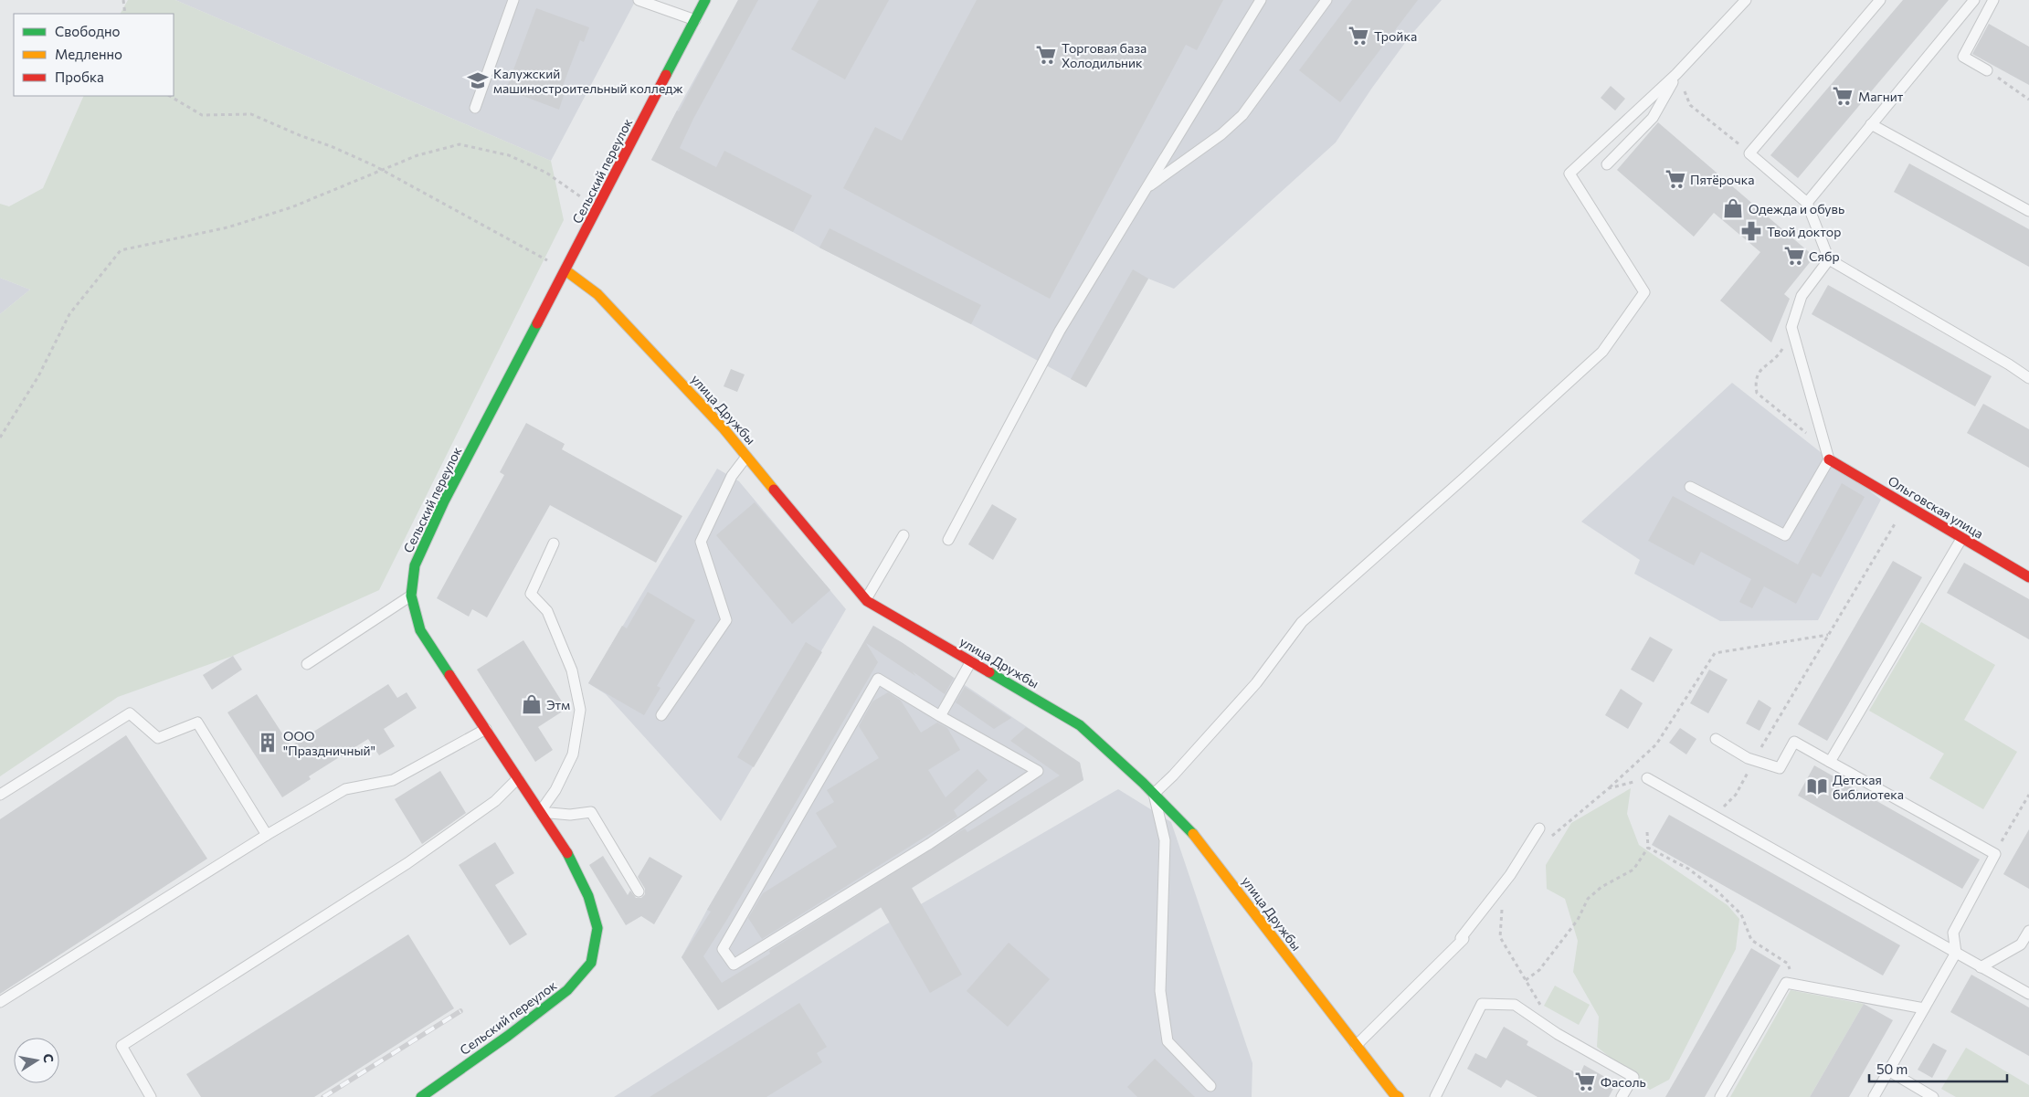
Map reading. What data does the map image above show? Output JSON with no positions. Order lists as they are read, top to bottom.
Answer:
{
  "streets": {
    "street": ["Сельский переулок", "улица Дружбы", "Ольговская улица"]
  },
  "crossings": [
    ["Сельский переулок", "улица Дружбы"]
  ],
  "places": {
    "supermarket": [
      "Тройка",
      "Торговая база Холодильник",
      "Магнит",
      "Пятёрочка",
      "Сябр",
      "Фасоль"
    ],
    "school or university": ["Калужский машиностроительный колледж"],
    "shop": ["Одежда и обувь", "Этм"],
    "pharmacy": ["Твой доктор"],
    "building": ["ООО \"Праздничный\""],
    "library": ["Детская библиотека"]
  },
  "legend": ["Свободно", "Медленно", "Пробка"],
  "scale_bar": "50 m",
  "north": "right"
}
